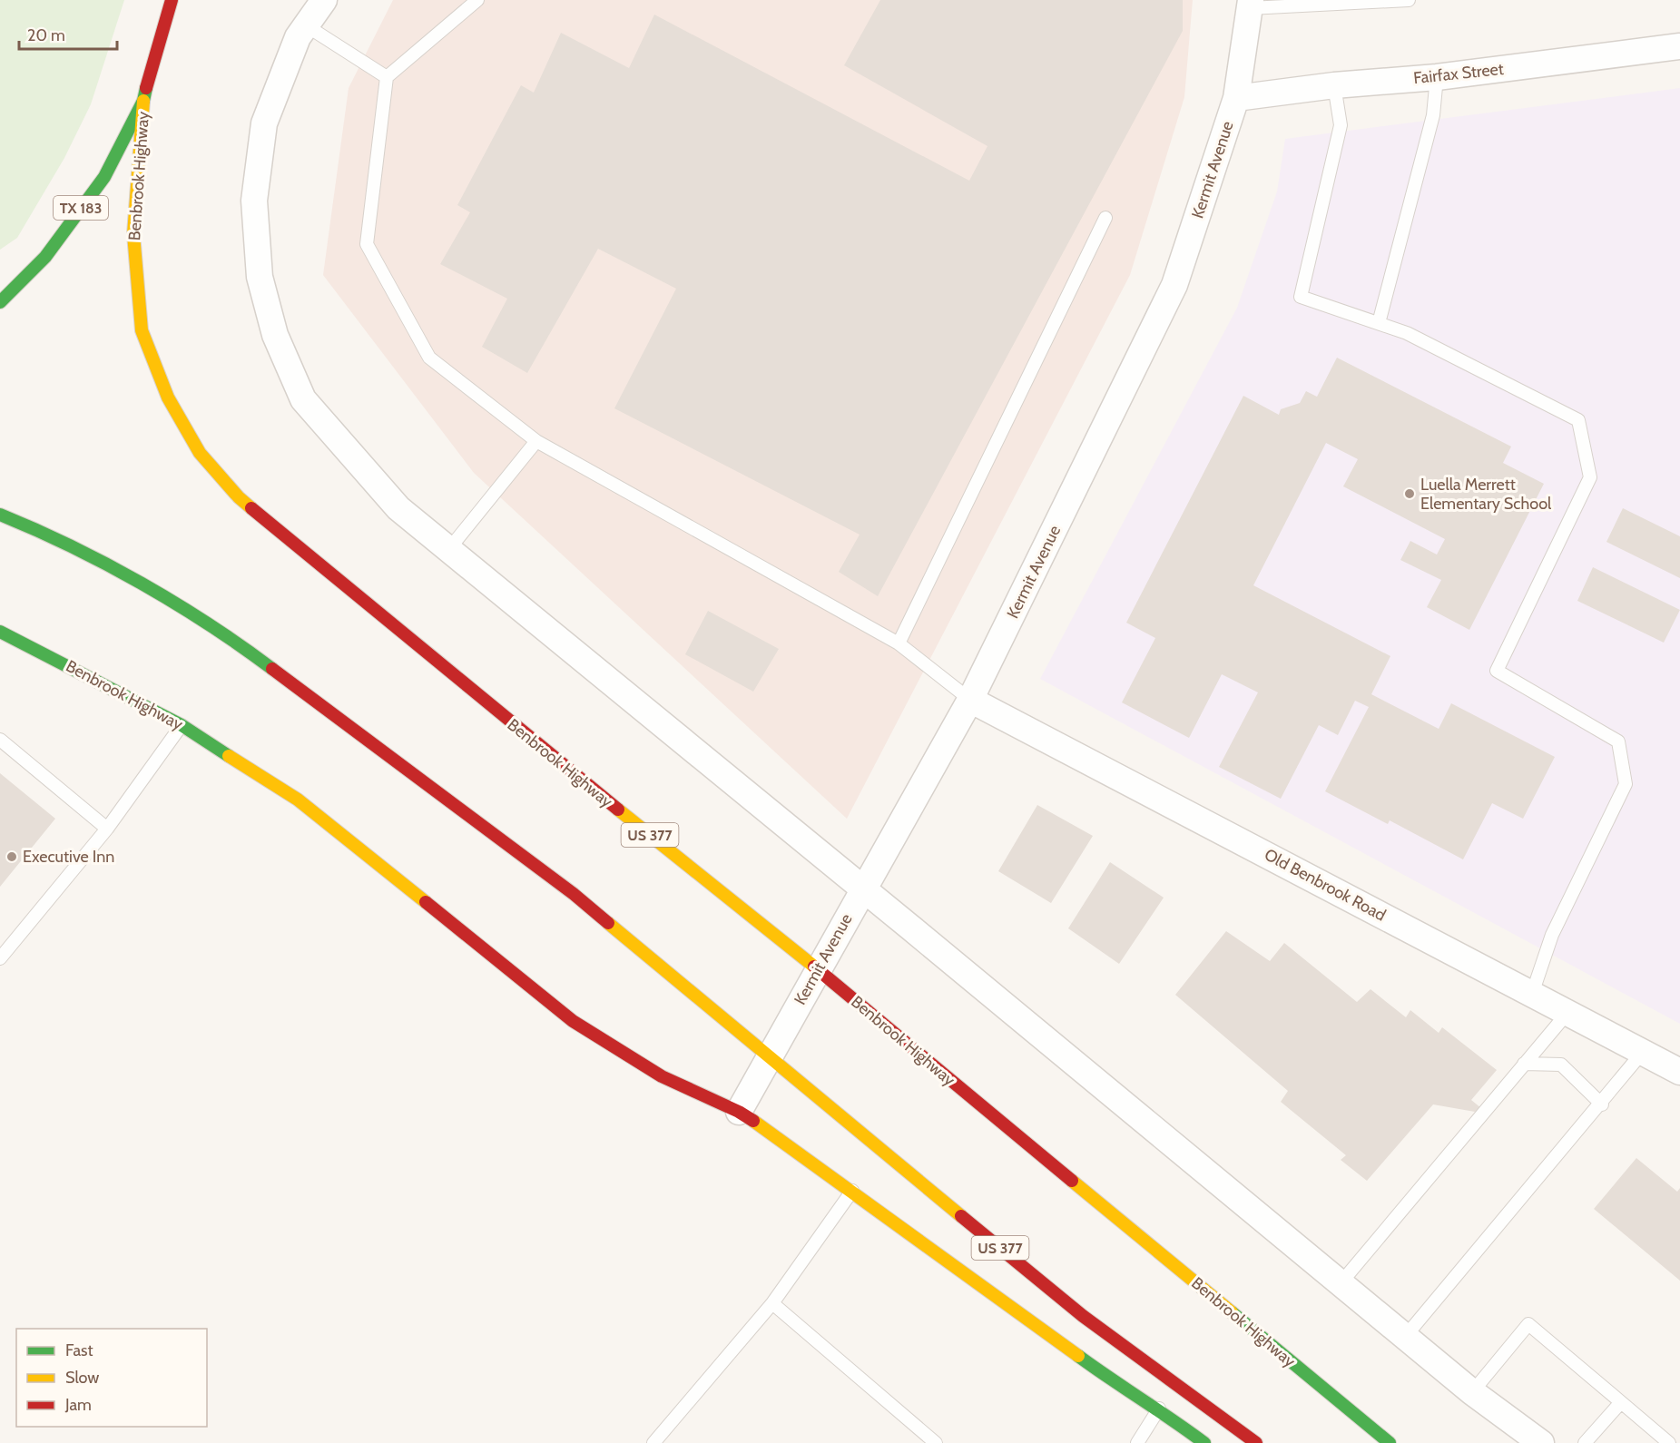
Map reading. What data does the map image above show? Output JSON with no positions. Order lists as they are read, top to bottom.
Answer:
{
  "streets": {
    "main road": ["Benbrook Highway", "TX 183", "US 377"],
    "street": ["Fairfax Street", "Kermit Avenue", "Old Benbrook Road"]
  },
  "crossings": [
    ["Fairfax Street", "Kermit Avenue"],
    ["Kermit Avenue", "Benbrook Highway"],
    ["Kermit Avenue", "US 377"],
    ["Kermit Avenue", "Old Benbrook Road"],
    ["Benbrook Highway", "TX 183"],
    ["Benbrook Highway", "US 377"],
    ["TX 183", "US 377"]
  ],
  "places": ["Luella Merrett Elementary School", "Executive Inn"],
  "legend": ["Fast", "Slow", "Jam"],
  "scale_bar": "20 m"
}
